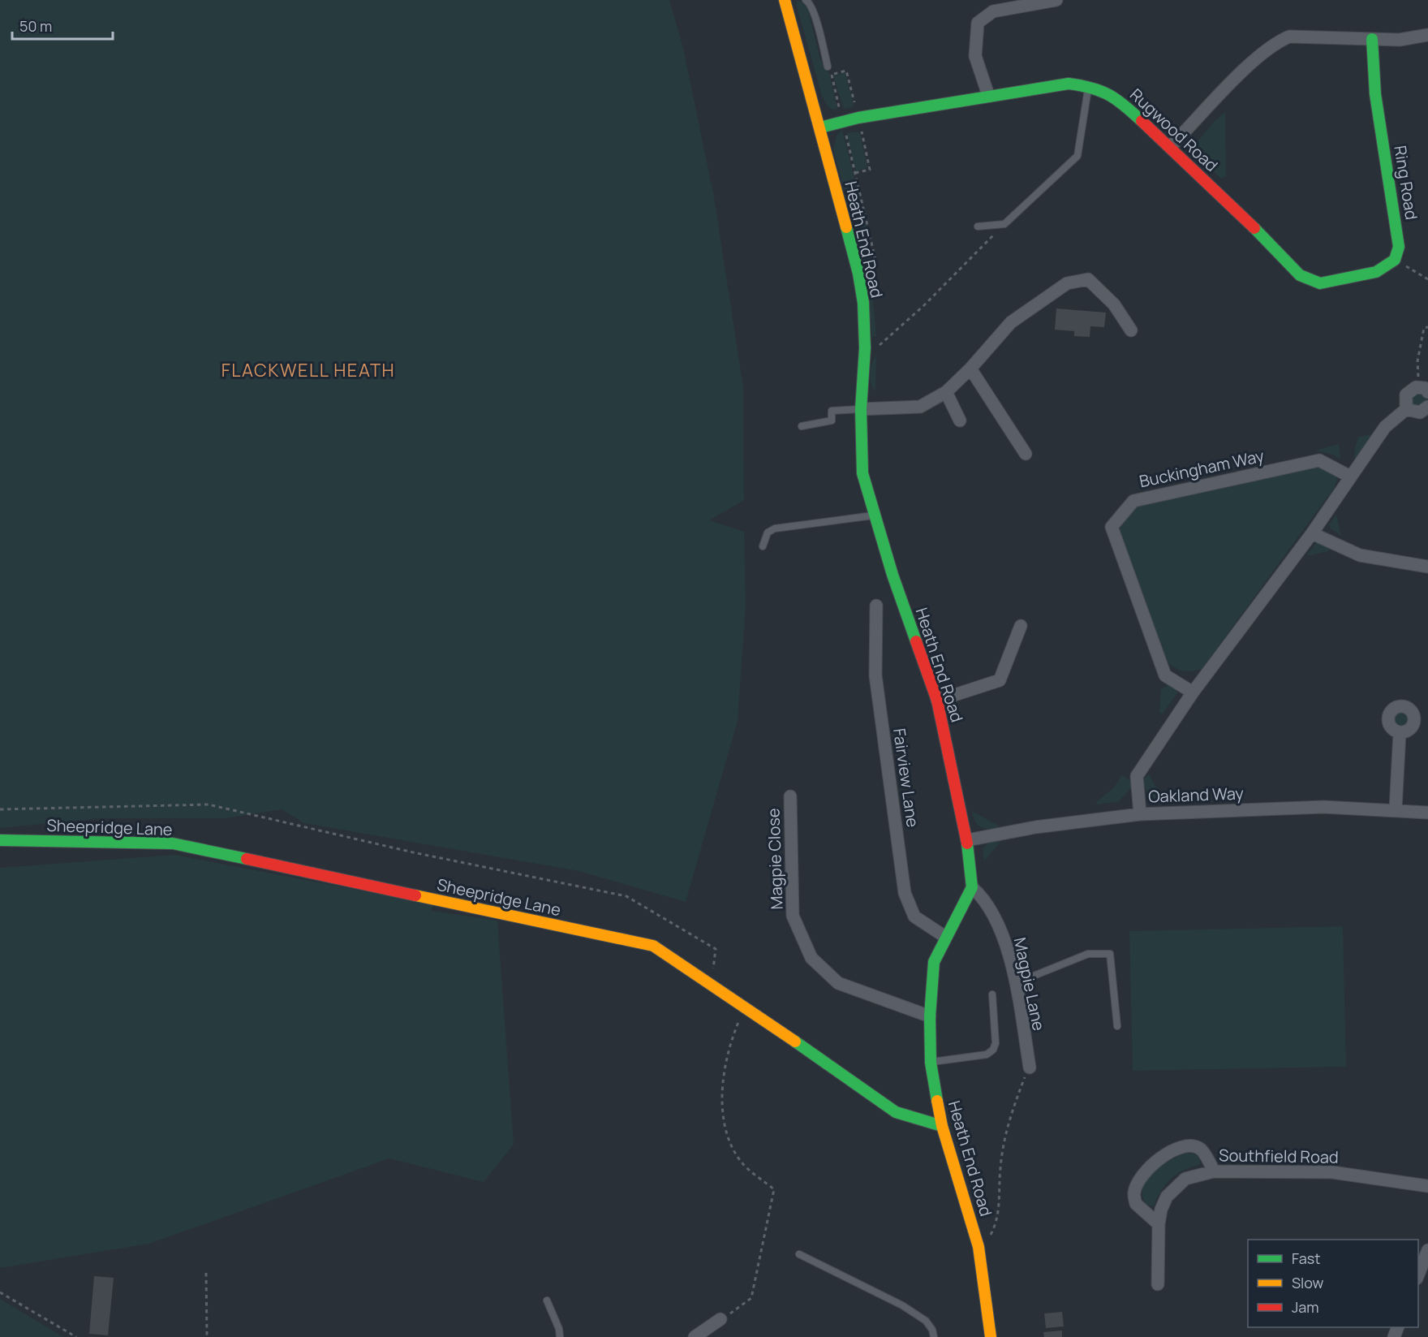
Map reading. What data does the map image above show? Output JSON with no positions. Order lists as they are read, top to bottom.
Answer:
{
  "streets": {
    "street": [
      "Rugwood Road",
      "Ring Road",
      "Heath End Road",
      "Buckingham Way",
      "Fairview Lane",
      "Oakland Way",
      "Sheepridge Lane",
      "Magpie Close",
      "Magpie Lane",
      "Southfield Road"
    ]
  },
  "crossings": [
    ["Rugwood Road", "Ring Road"],
    ["Rugwood Road", "Heath End Road"],
    ["Heath End Road", "Fairview Lane"],
    ["Heath End Road", "Oakland Way"],
    ["Heath End Road", "Sheepridge Lane"],
    ["Heath End Road", "Magpie Close"],
    ["Heath End Road", "Magpie Lane"]
  ],
  "districts": ["FLACKWELL HEATH"],
  "legend": ["Fast", "Slow", "Jam"],
  "scale_bar": "50 m"
}
